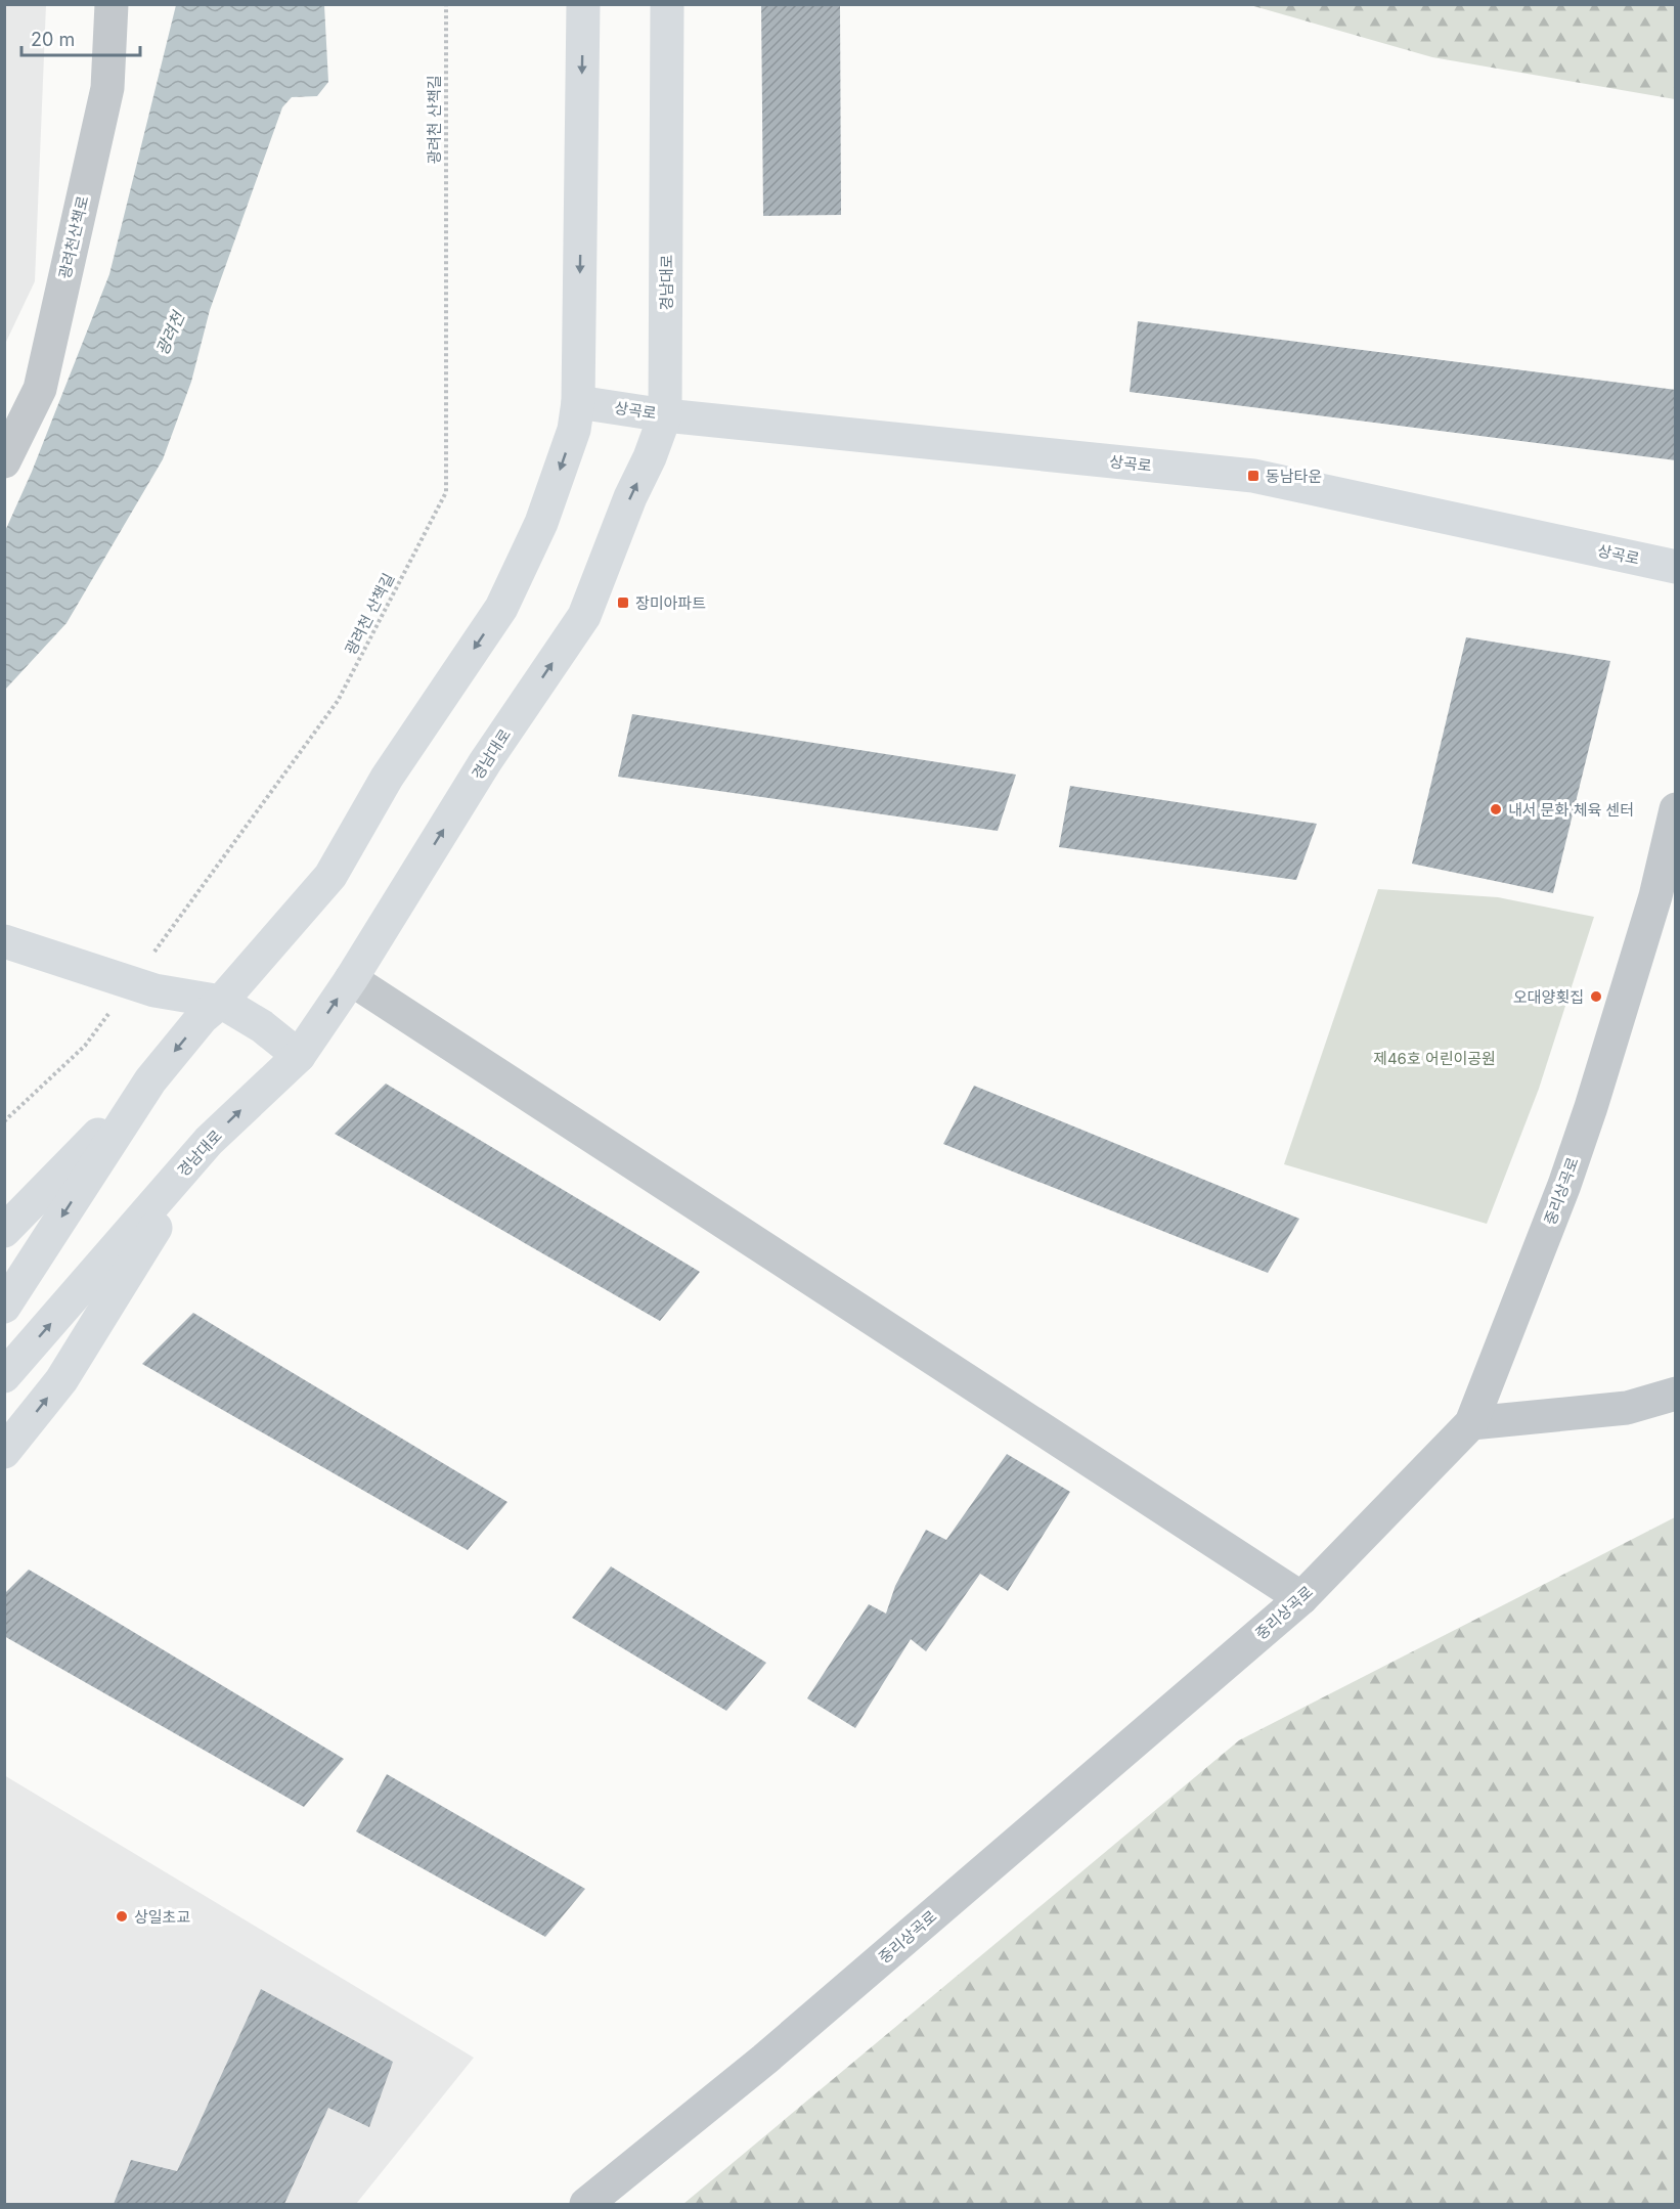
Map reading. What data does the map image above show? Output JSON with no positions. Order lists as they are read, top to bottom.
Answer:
{
  "streets": {
    "main road": ["경남대로", "상곡로"],
    "street": ["광려천산책로", "중리상곡로"],
    "path": ["광려천 산책길"]
  },
  "crossings": [
    ["경남대로", "상곡로"]
  ],
  "water": ["광려천"],
  "parks": ["제46호 어린이공원"],
  "places": {
    "transit": ["동남타운", "장미아파트"],
    "other": ["내서 문화 체육 센터", "오대양횟집", "상일초교"]
  },
  "scale_bar": "20 m"
}
